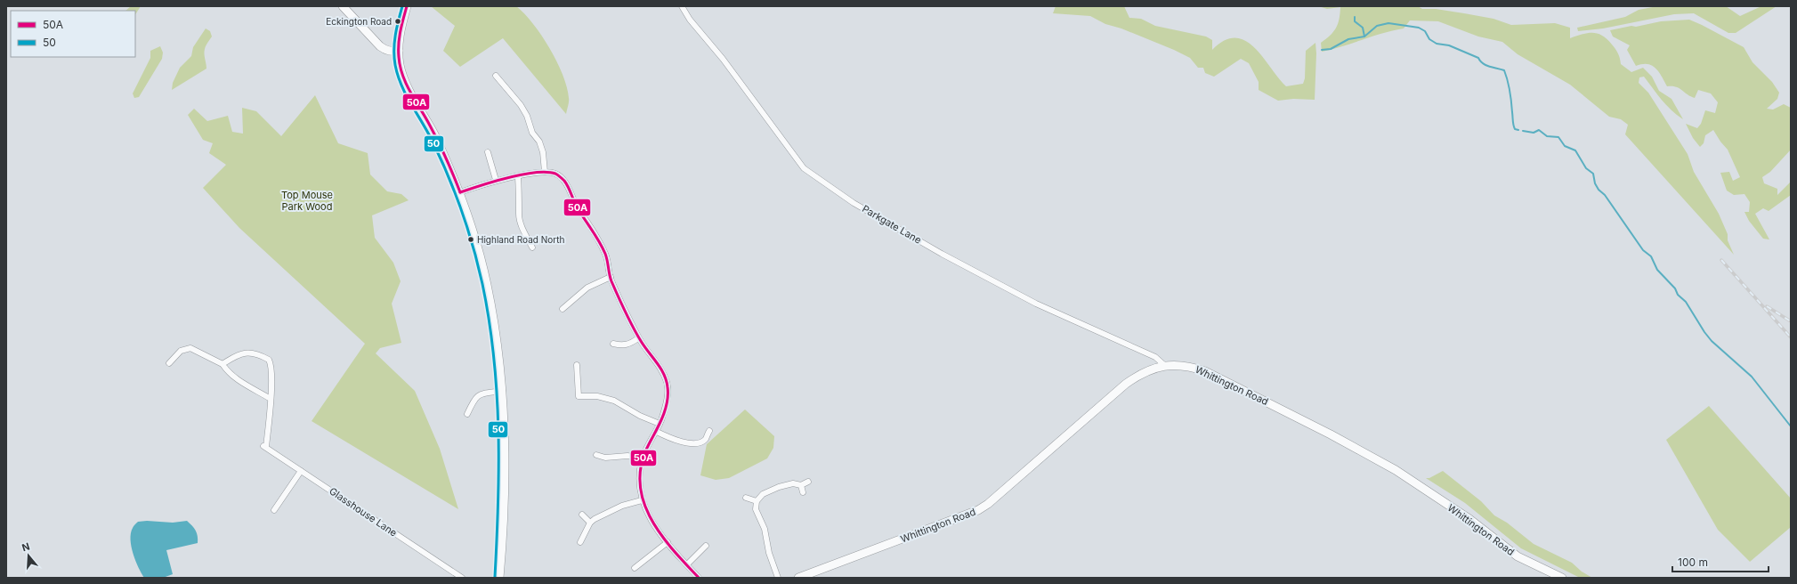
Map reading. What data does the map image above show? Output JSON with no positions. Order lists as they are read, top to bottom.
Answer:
{
  "streets": {
    "street": ["Parkgate Lane", "Whittington Road", "Glasshouse Lane"]
  },
  "crossings": [
    ["Parkgate Lane", "Whittington Road"]
  ],
  "parks": ["Top Mouse Park Wood"],
  "places": ["Eckington Road", "Highland Road North"],
  "lines": ["transit line 50A", "transit line 50"],
  "legend": ["50A", "50"],
  "scale_bar": "100 m",
  "north": "top"
}
